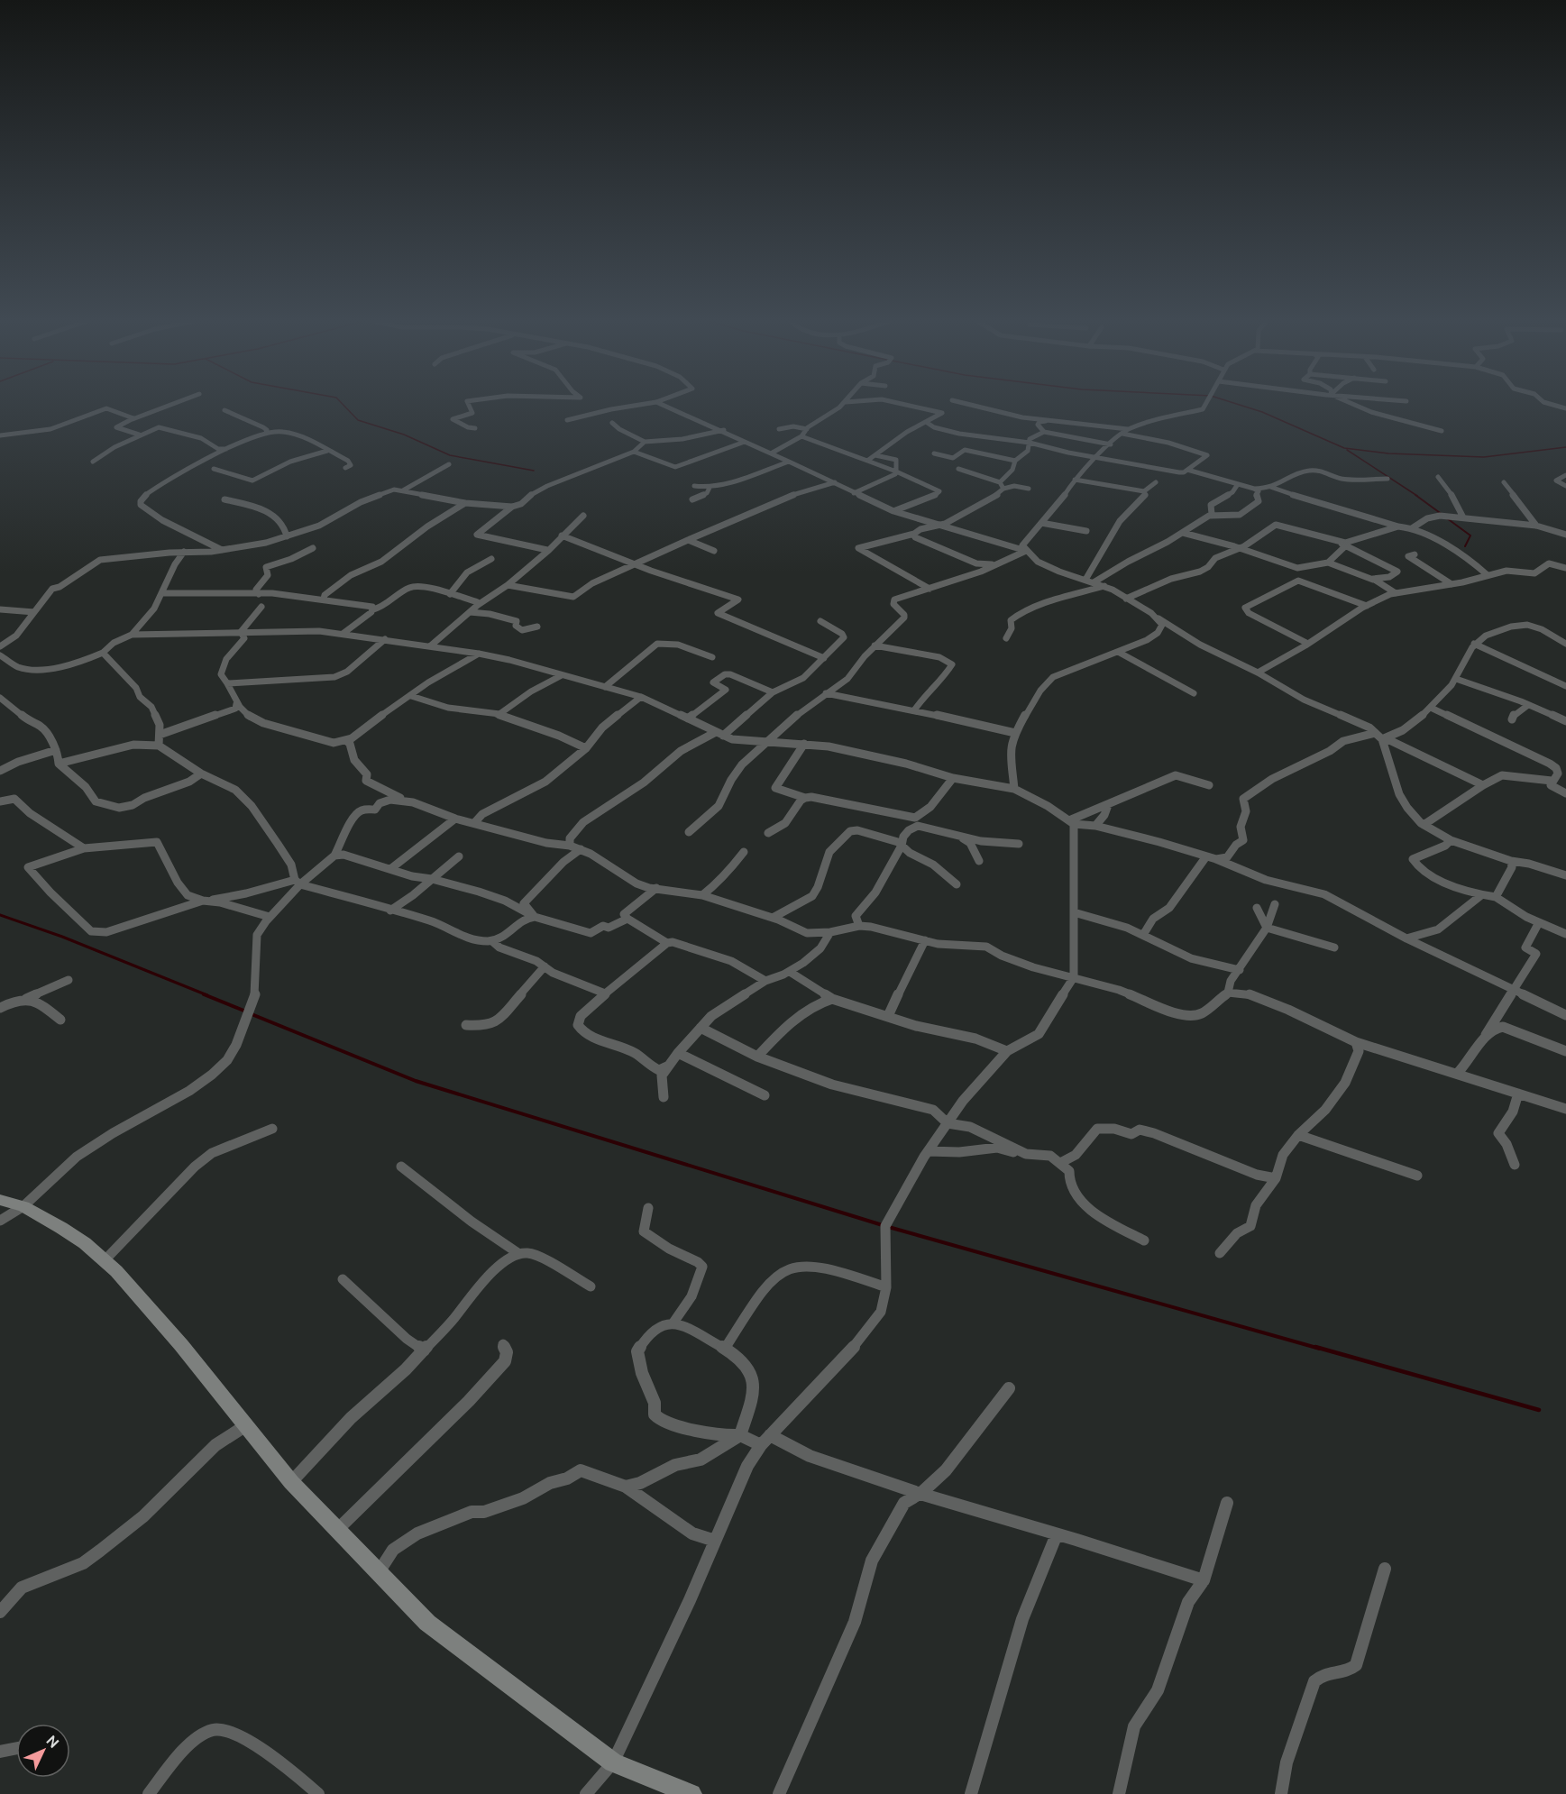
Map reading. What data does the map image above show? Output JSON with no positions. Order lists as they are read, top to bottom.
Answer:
{
  "north": "top right"
}
